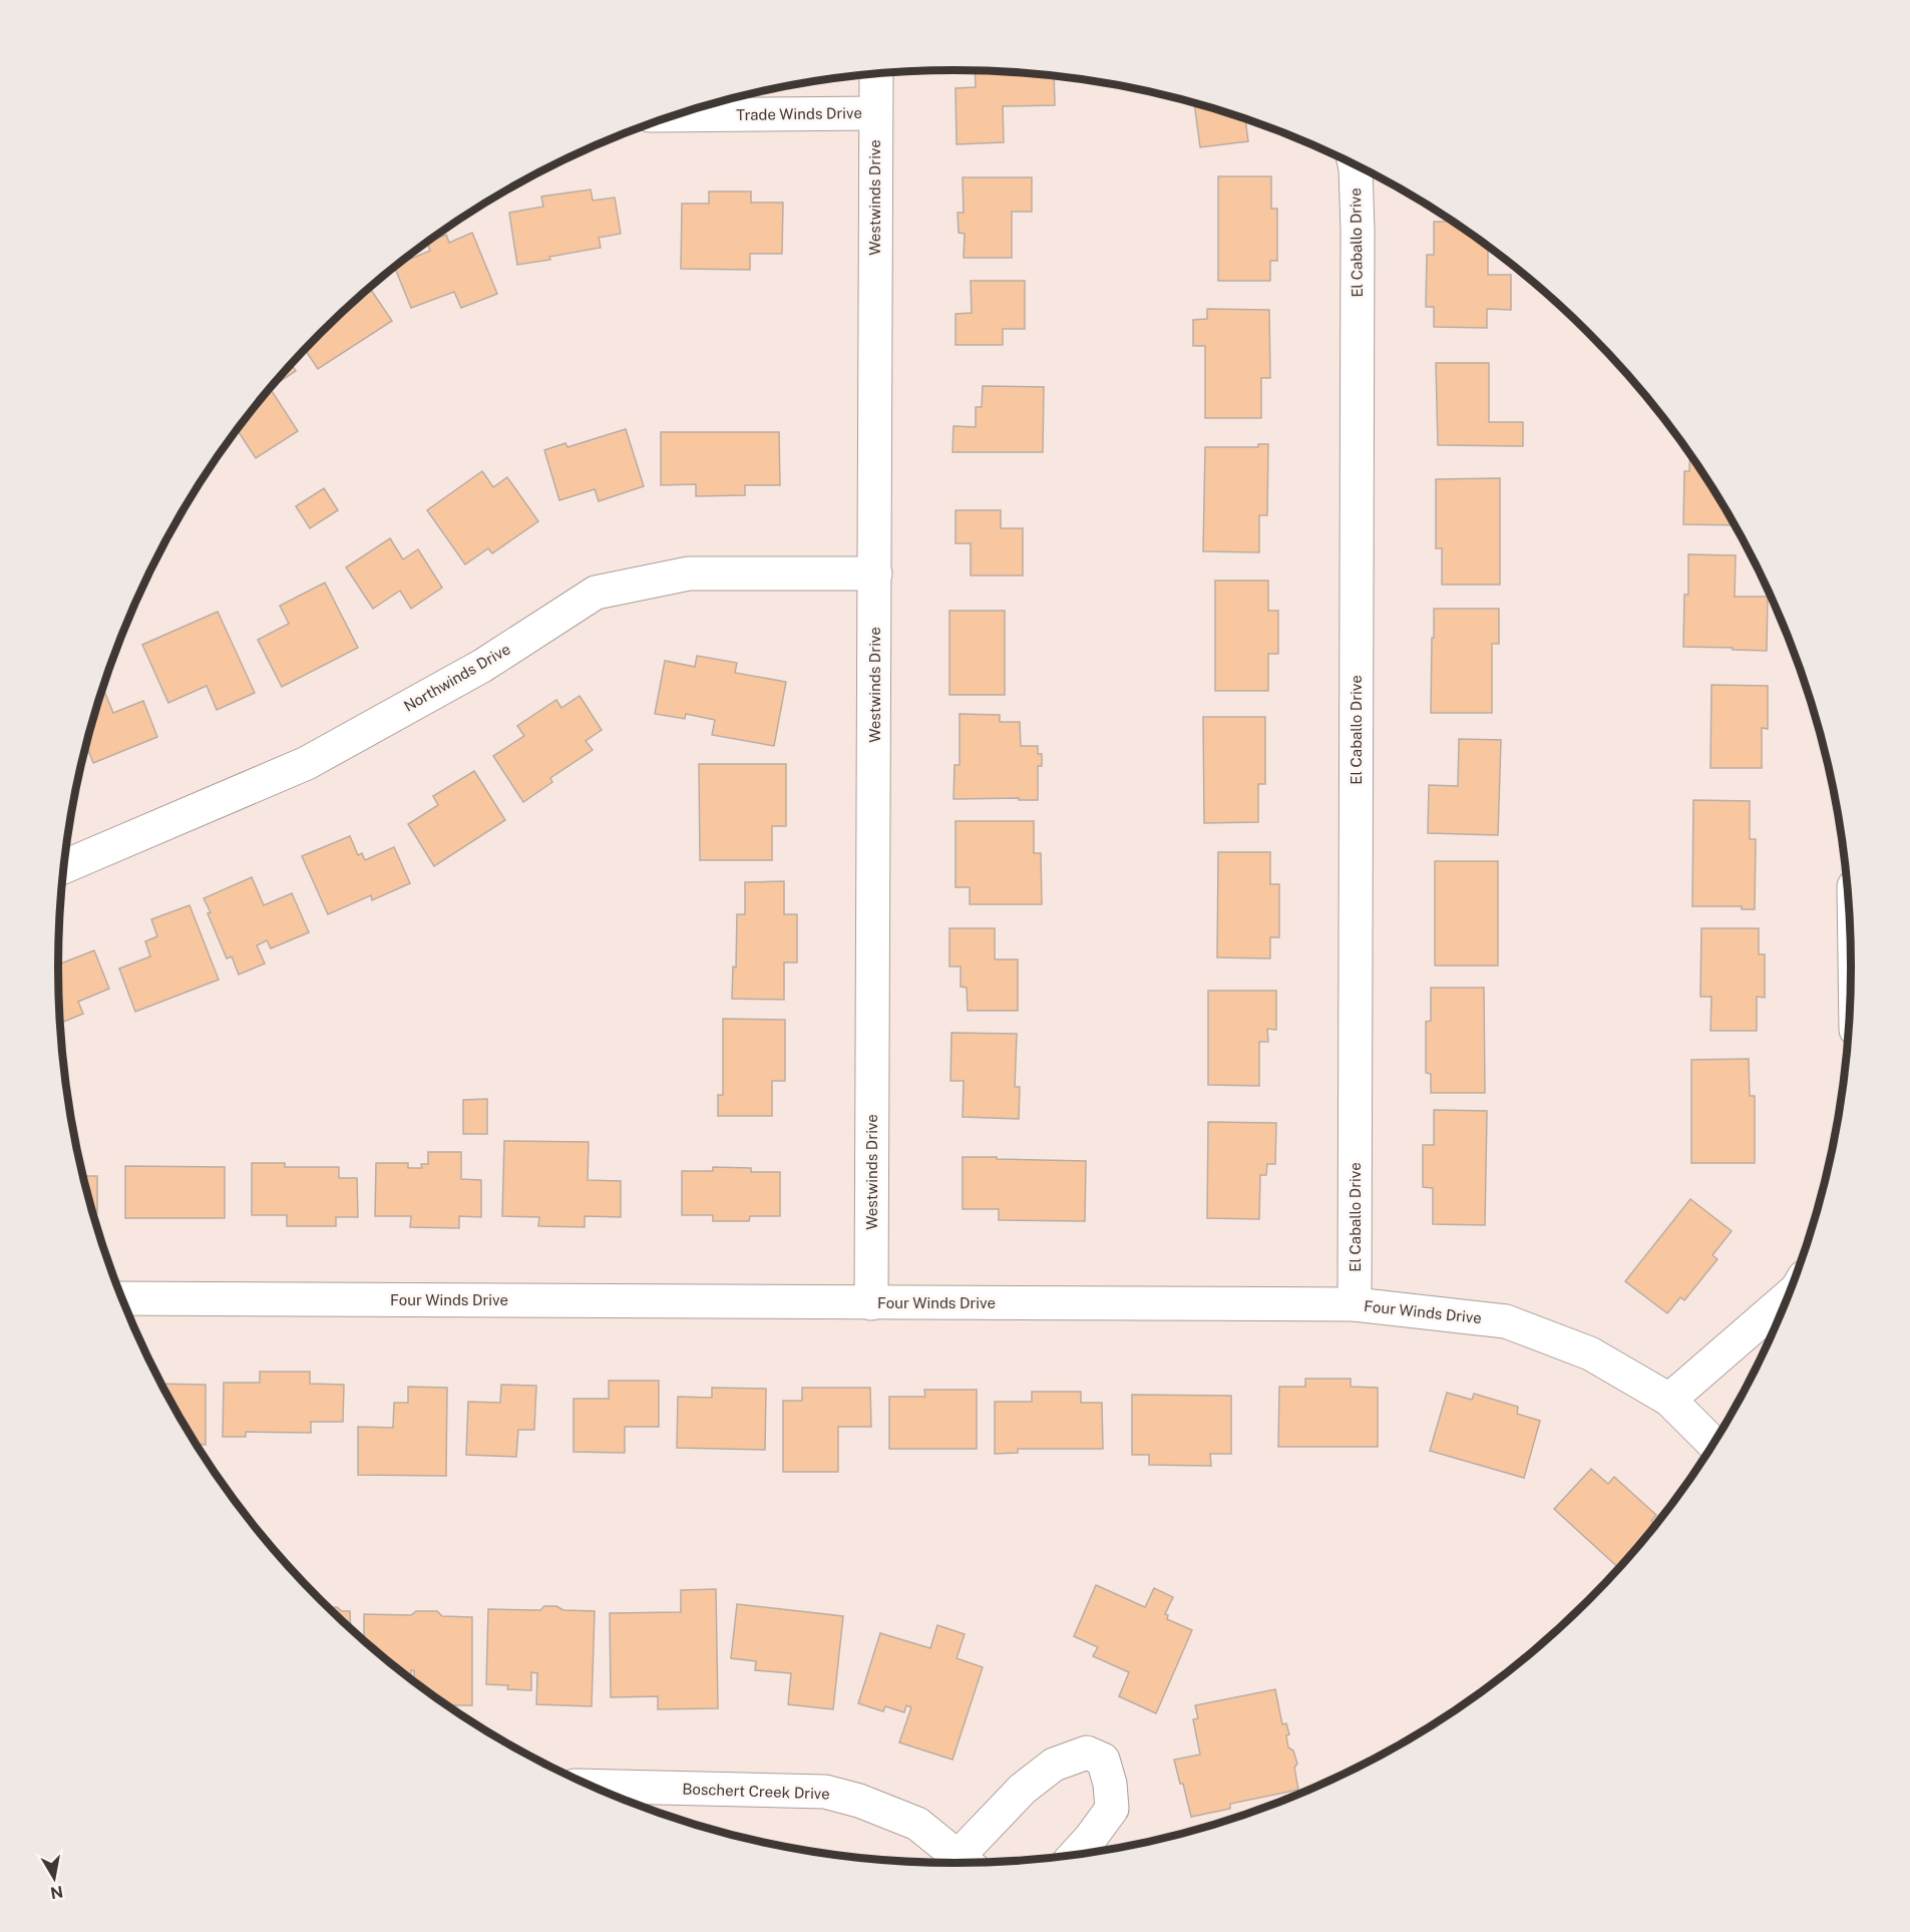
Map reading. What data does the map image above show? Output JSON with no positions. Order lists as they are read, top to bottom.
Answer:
{
  "streets": {
    "street": [
      "Trade Winds Drive",
      "Westwinds Drive",
      "El Caballo Drive",
      "Northwinds Drive",
      "Four Winds Drive",
      "Boschert Creek Drive"
    ]
  },
  "crossings": [
    ["Trade Winds Drive", "Westwinds Drive"],
    ["Westwinds Drive", "Northwinds Drive"],
    ["Westwinds Drive", "Four Winds Drive"],
    ["El Caballo Drive", "Four Winds Drive"]
  ],
  "north": "bottom"
}
